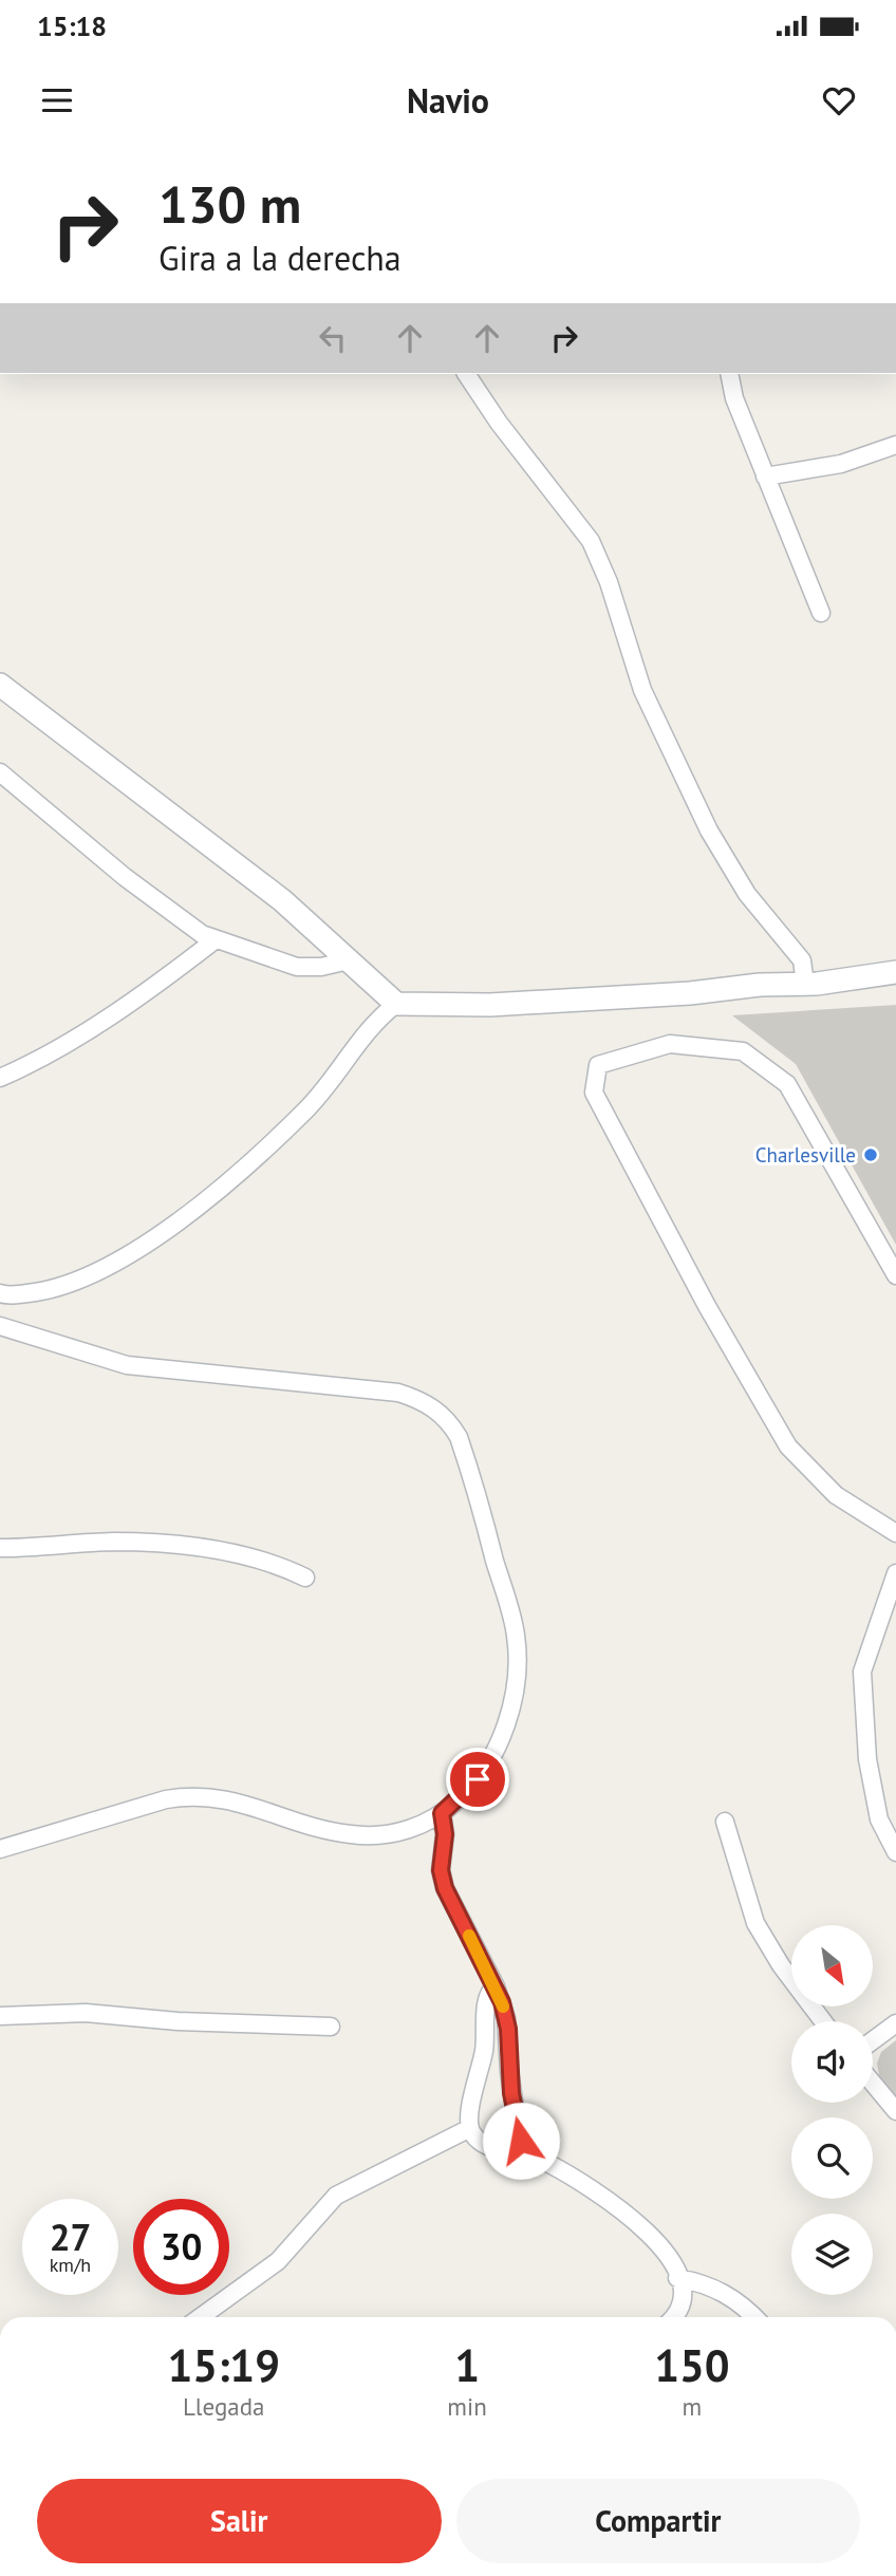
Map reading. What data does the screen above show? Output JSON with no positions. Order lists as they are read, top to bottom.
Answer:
{
  "places": ["Charlesville"],
  "north": "bottom right",
  "page": {
    "status": "15:18",
    "header": "Navio",
    "turn": ["130 m", "Gira a la derecha"],
    "speed": "27 km/h",
    "limit": "30",
    "eta": [
      "15:19",
      "Llegada",
      "1",
      "min",
      "150",
      "m"
    ],
    "buttons": ["Salir", "Compartir"]
  }
}
